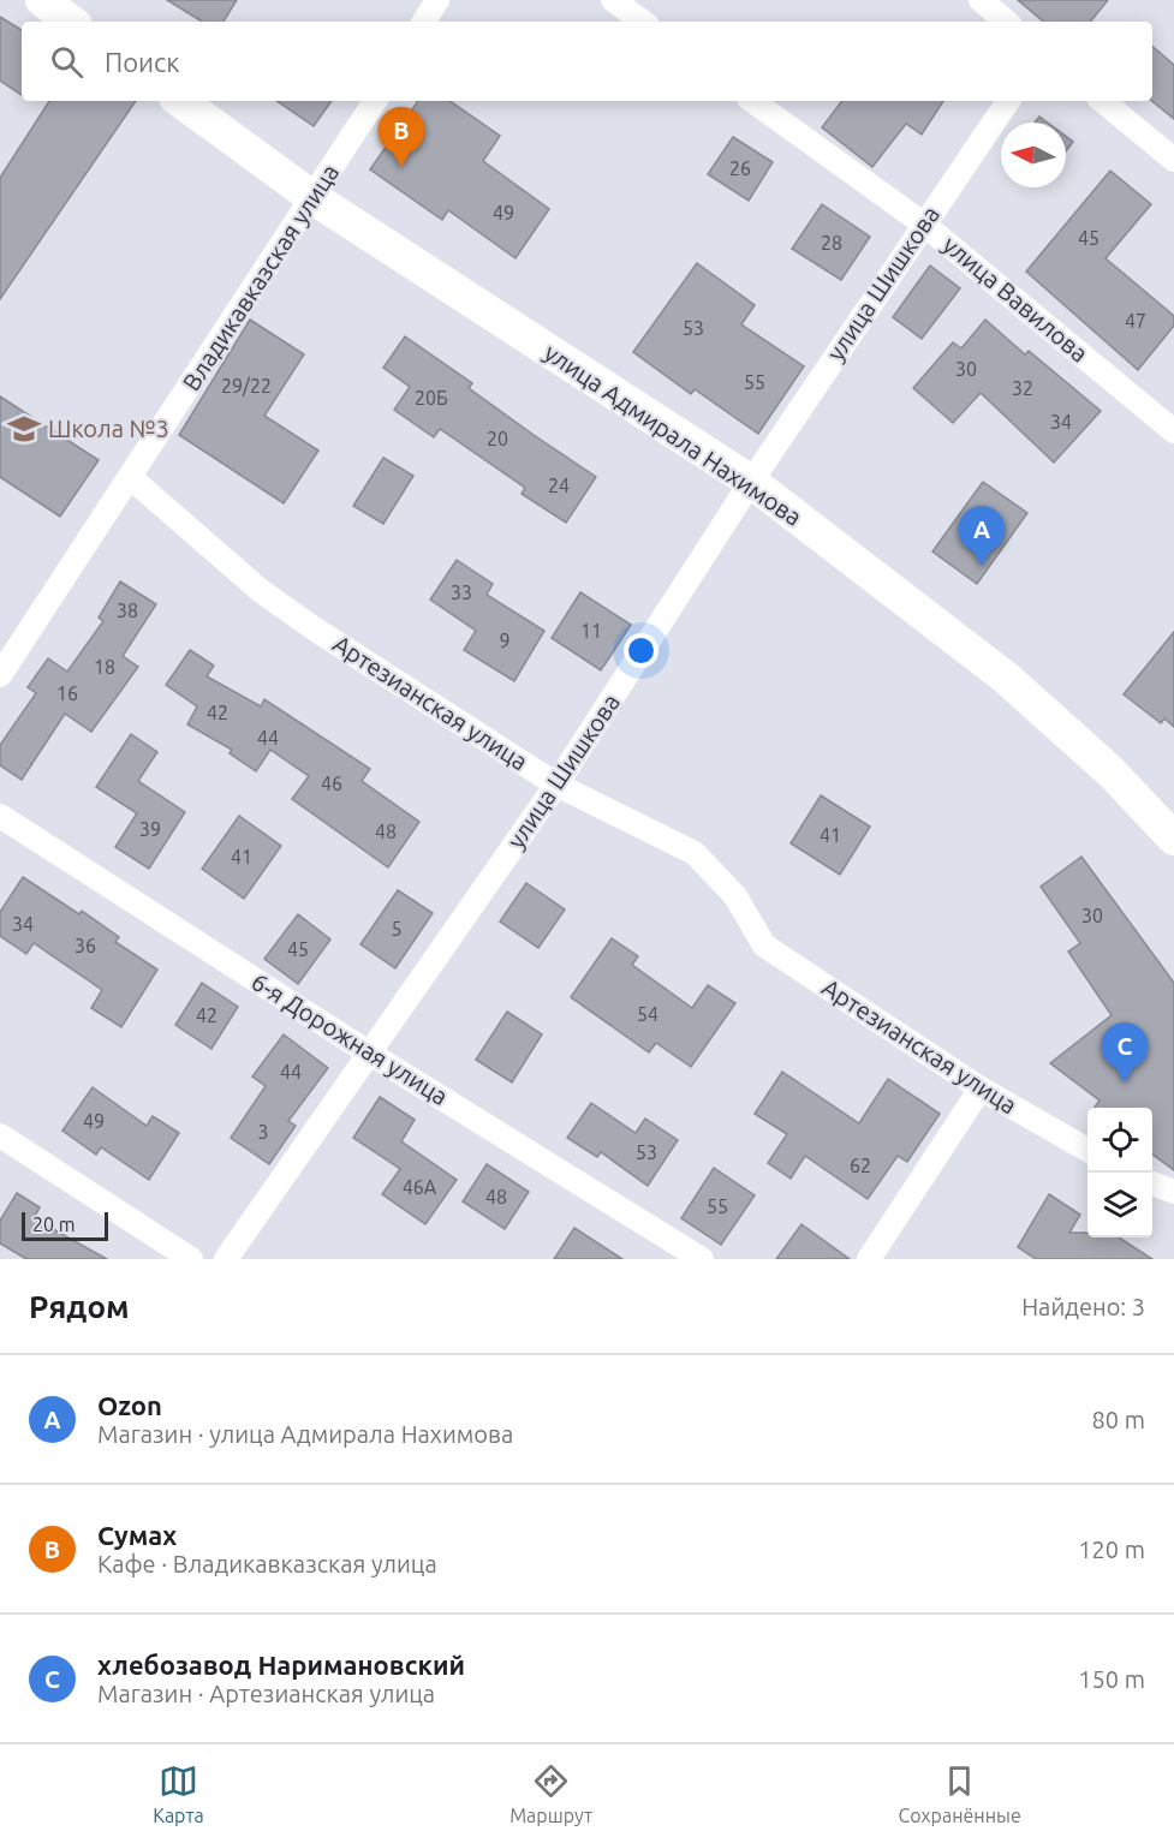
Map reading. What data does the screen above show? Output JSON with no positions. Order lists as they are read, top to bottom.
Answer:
{
  "streets": {
    "main road": ["улица Адмирала Нахимова"],
    "street": [
      "Владикавказская улица",
      "улица Шишкова",
      "улица Вавилова",
      "Артезианская улица",
      "6-я Дорожная улица"
    ]
  },
  "crossings": [
    ["Владикавказская улица", "улица Адмирала Нахимова"],
    ["Владикавказская улица", "Артезианская улица"],
    ["улица Шишкова", "улица Вавилова"],
    ["улица Шишкова", "улица Адмирала Нахимова"],
    ["улица Шишкова", "Артезианская улица"],
    ["улица Шишкова", "6-я Дорожная улица"]
  ],
  "places": {
    "school or university": ["Школа №3"]
  },
  "house_numbers": [
    "26",
    "49",
    "45",
    "28",
    "47",
    "53",
    "30",
    "55",
    "29/22",
    "32",
    "20Б",
    "34",
    "20",
    "24",
    "33",
    "38",
    "11",
    "9",
    "18",
    "16",
    "42",
    "44",
    "46",
    "39",
    "48",
    "41",
    "41",
    "30",
    "34",
    "5",
    "36",
    "45",
    "54",
    "42",
    "44",
    "49",
    "3",
    "53",
    "62",
    "46А",
    "48",
    "55"
  ],
  "scale_bar": "20 m",
  "north": "left",
  "page": {
    "search": "Поиск",
    "pins": ["B", "A", "C"],
    "scale": "20 m",
    "heading": ["Рядом", "Найдено: 3"],
    "list": [
      {
        "mark": "A",
        "name": "Ozon",
        "note": "Магазин · улица Адмирала Нахимова",
        "value": "80 m"
      },
      {
        "mark": "B",
        "name": "Сумах",
        "note": "Кафе · Владикавказская улица",
        "value": "120 m"
      },
      {
        "mark": "C",
        "name": "хлебозавод Наримановский",
        "note": "Магазин · Артезианская улица",
        "value": "150 m"
      }
    ],
    "nav": ["Карта", "Маршрут", "Сохранённые"]
  }
}
